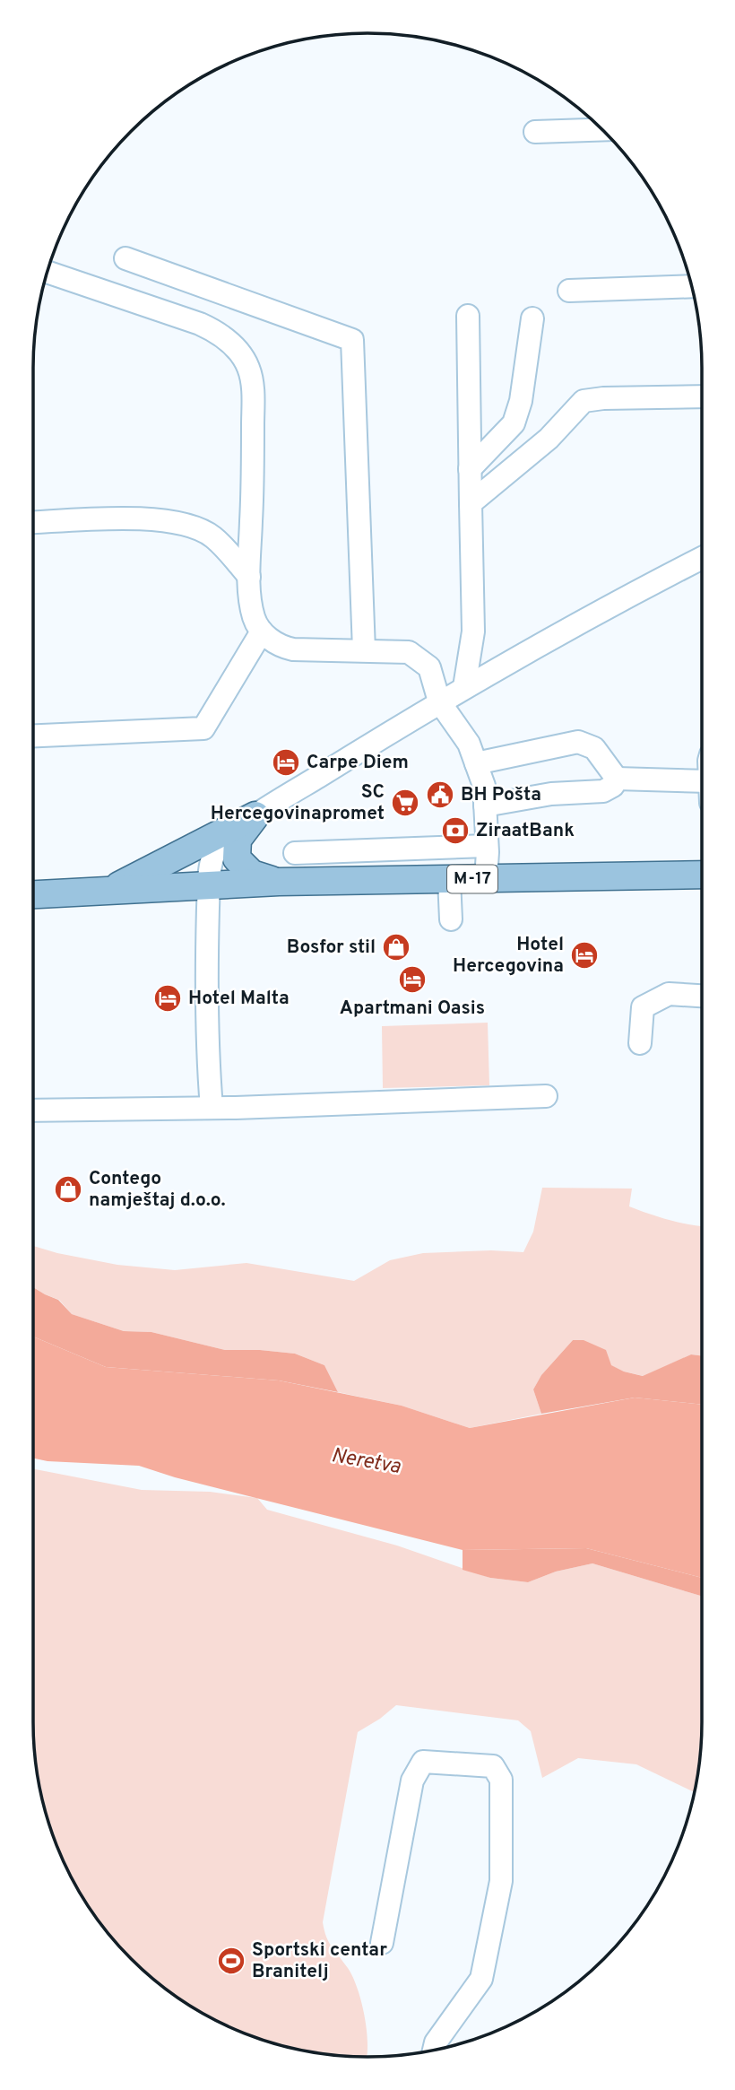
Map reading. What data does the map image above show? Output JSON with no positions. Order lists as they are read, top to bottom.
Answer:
{
  "streets": {
    "main road": ["M-17"]
  },
  "water": ["Neretva"],
  "places": {
    "hotel": [
      "Carpe Diem",
      "Hotel Hercegovina",
      "Apartmani Oasis",
      "Hotel Malta"
    ],
    "public building": ["BH Pošta"],
    "supermarket": ["SC Hercegovinapromet"],
    "bank": ["ZiraatBank"],
    "shop": ["Bosfor stil", "Contego namještaj d.o.o."],
    "sports": ["Sportski centar Branitelj"]
  }
}
